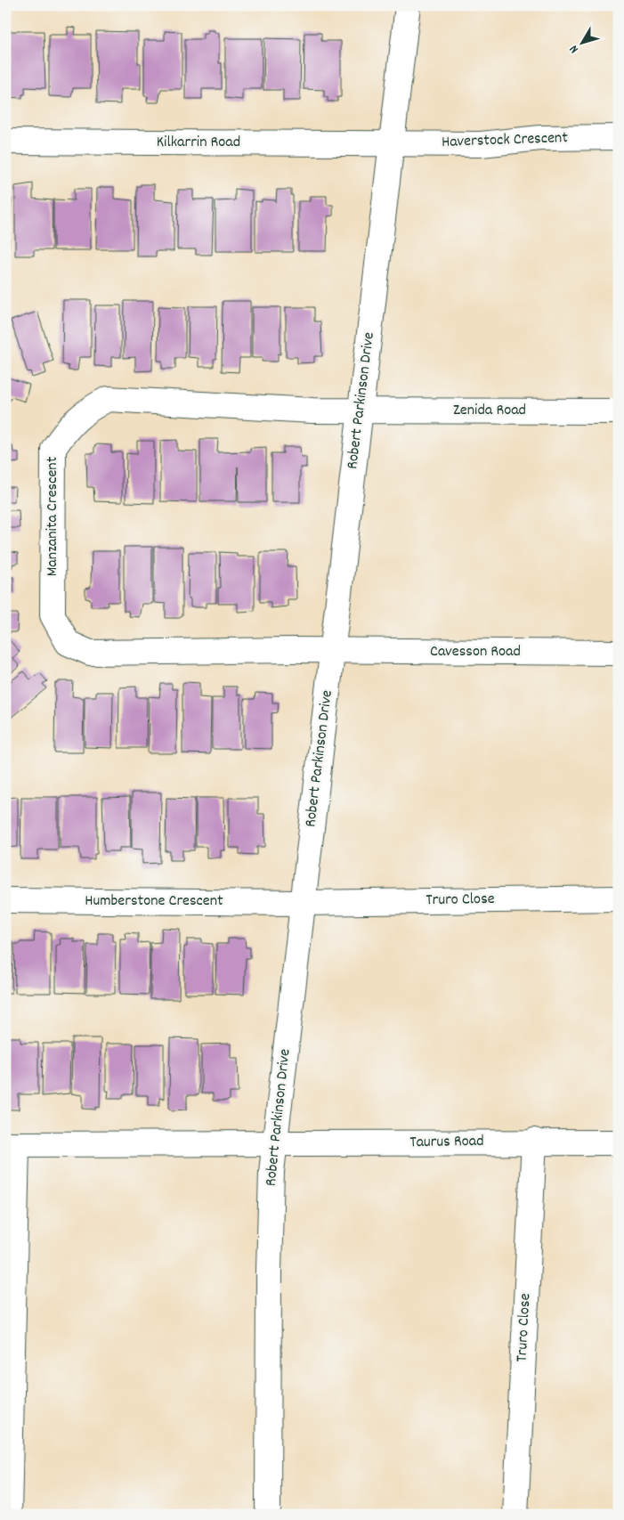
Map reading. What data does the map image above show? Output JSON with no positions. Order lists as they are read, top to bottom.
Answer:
{
  "streets": {
    "street": [
      "Haverstock Crescent",
      "Kilkarrin Road",
      "Robert Parkinson Drive",
      "Zenida Road",
      "Manzanita Crescent",
      "Cavesson Road",
      "Truro Close",
      "Humberstone Crescent",
      "Taurus Road"
    ]
  },
  "crossings": [
    ["Haverstock Crescent", "Kilkarrin Road"],
    ["Haverstock Crescent", "Robert Parkinson Drive"],
    ["Kilkarrin Road", "Robert Parkinson Drive"],
    ["Robert Parkinson Drive", "Zenida Road"],
    ["Robert Parkinson Drive", "Manzanita Crescent"],
    ["Robert Parkinson Drive", "Cavesson Road"],
    ["Robert Parkinson Drive", "Truro Close"],
    ["Robert Parkinson Drive", "Humberstone Crescent"],
    ["Robert Parkinson Drive", "Taurus Road"],
    ["Zenida Road", "Manzanita Crescent"],
    ["Manzanita Crescent", "Cavesson Road"],
    ["Truro Close", "Humberstone Crescent"],
    ["Truro Close", "Taurus Road"]
  ],
  "north": "bottom left"
}
